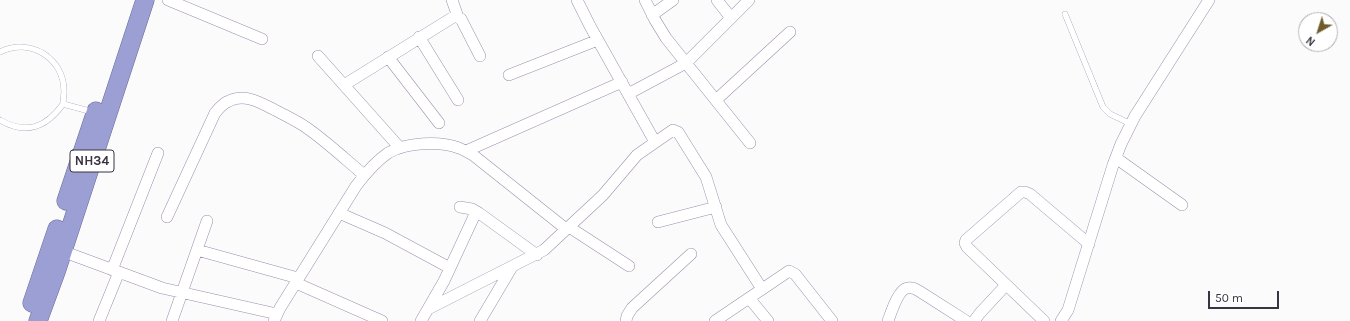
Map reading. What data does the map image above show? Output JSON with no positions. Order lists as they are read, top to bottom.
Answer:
{
  "streets": {
    "highway": ["NH34"]
  },
  "scale_bar": "50 m",
  "north": "bottom left"
}
